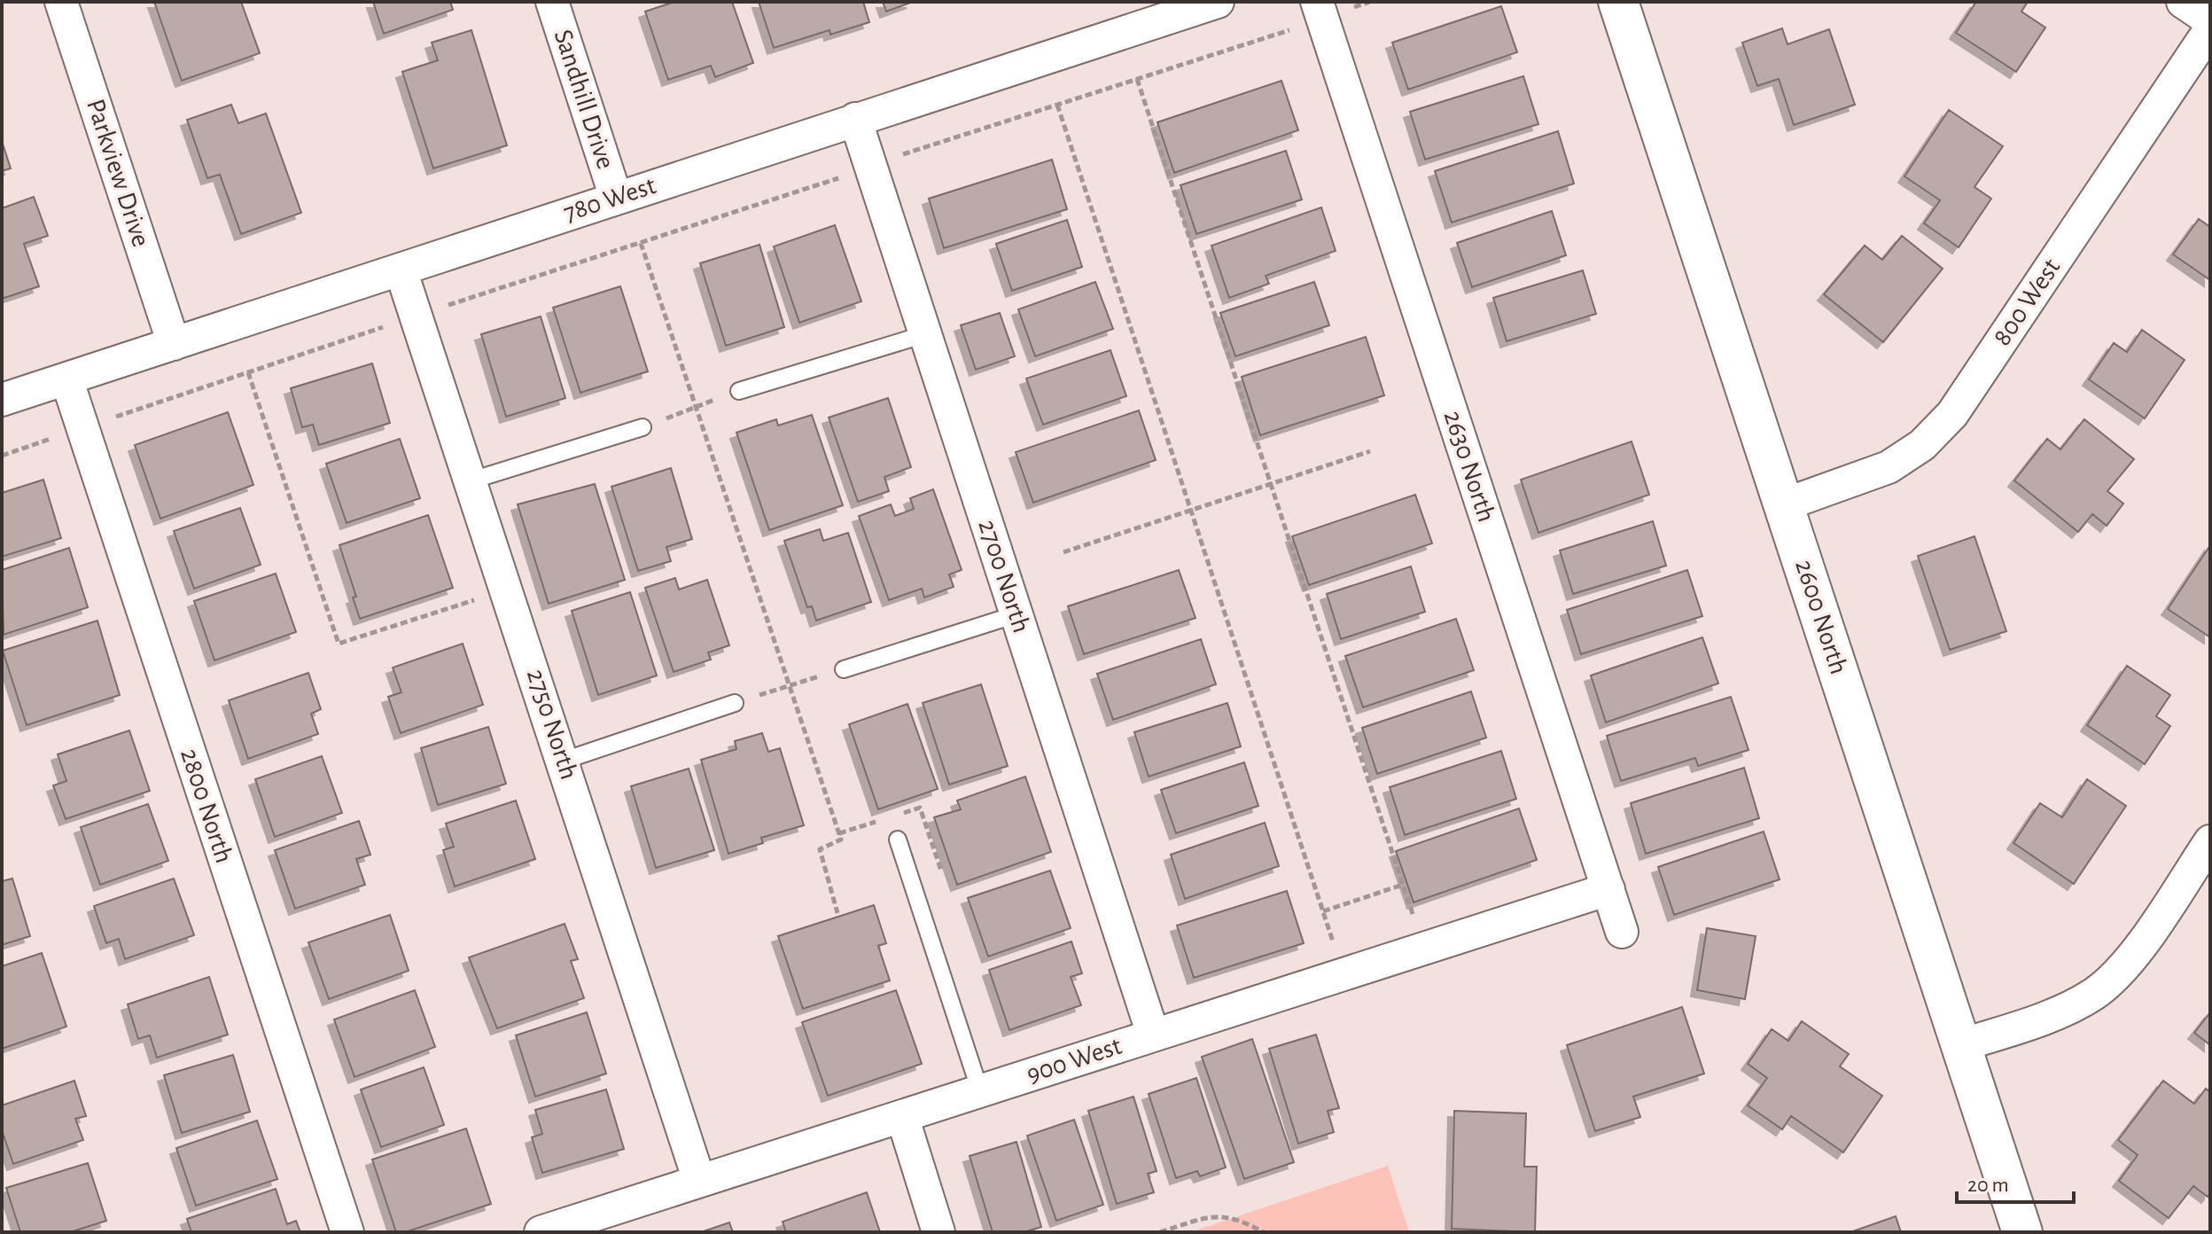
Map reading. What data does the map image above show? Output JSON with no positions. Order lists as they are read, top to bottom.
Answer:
{
  "streets": {
    "street": [
      "Sandhill Drive",
      "Parkview Drive",
      "780 West",
      "800 West",
      "2630 North",
      "2700 North",
      "2600 North",
      "2750 North",
      "2800 North",
      "900 West"
    ]
  },
  "crossings": [
    ["Sandhill Drive", "780 West"],
    ["Parkview Drive", "780 West"],
    ["780 West", "2700 North"],
    ["780 West", "2750 North"],
    ["780 West", "2800 North"],
    ["800 West", "2600 North"],
    ["2630 North", "900 West"],
    ["2700 North", "900 West"],
    ["2750 North", "900 West"]
  ],
  "scale_bar": "20 m"
}
